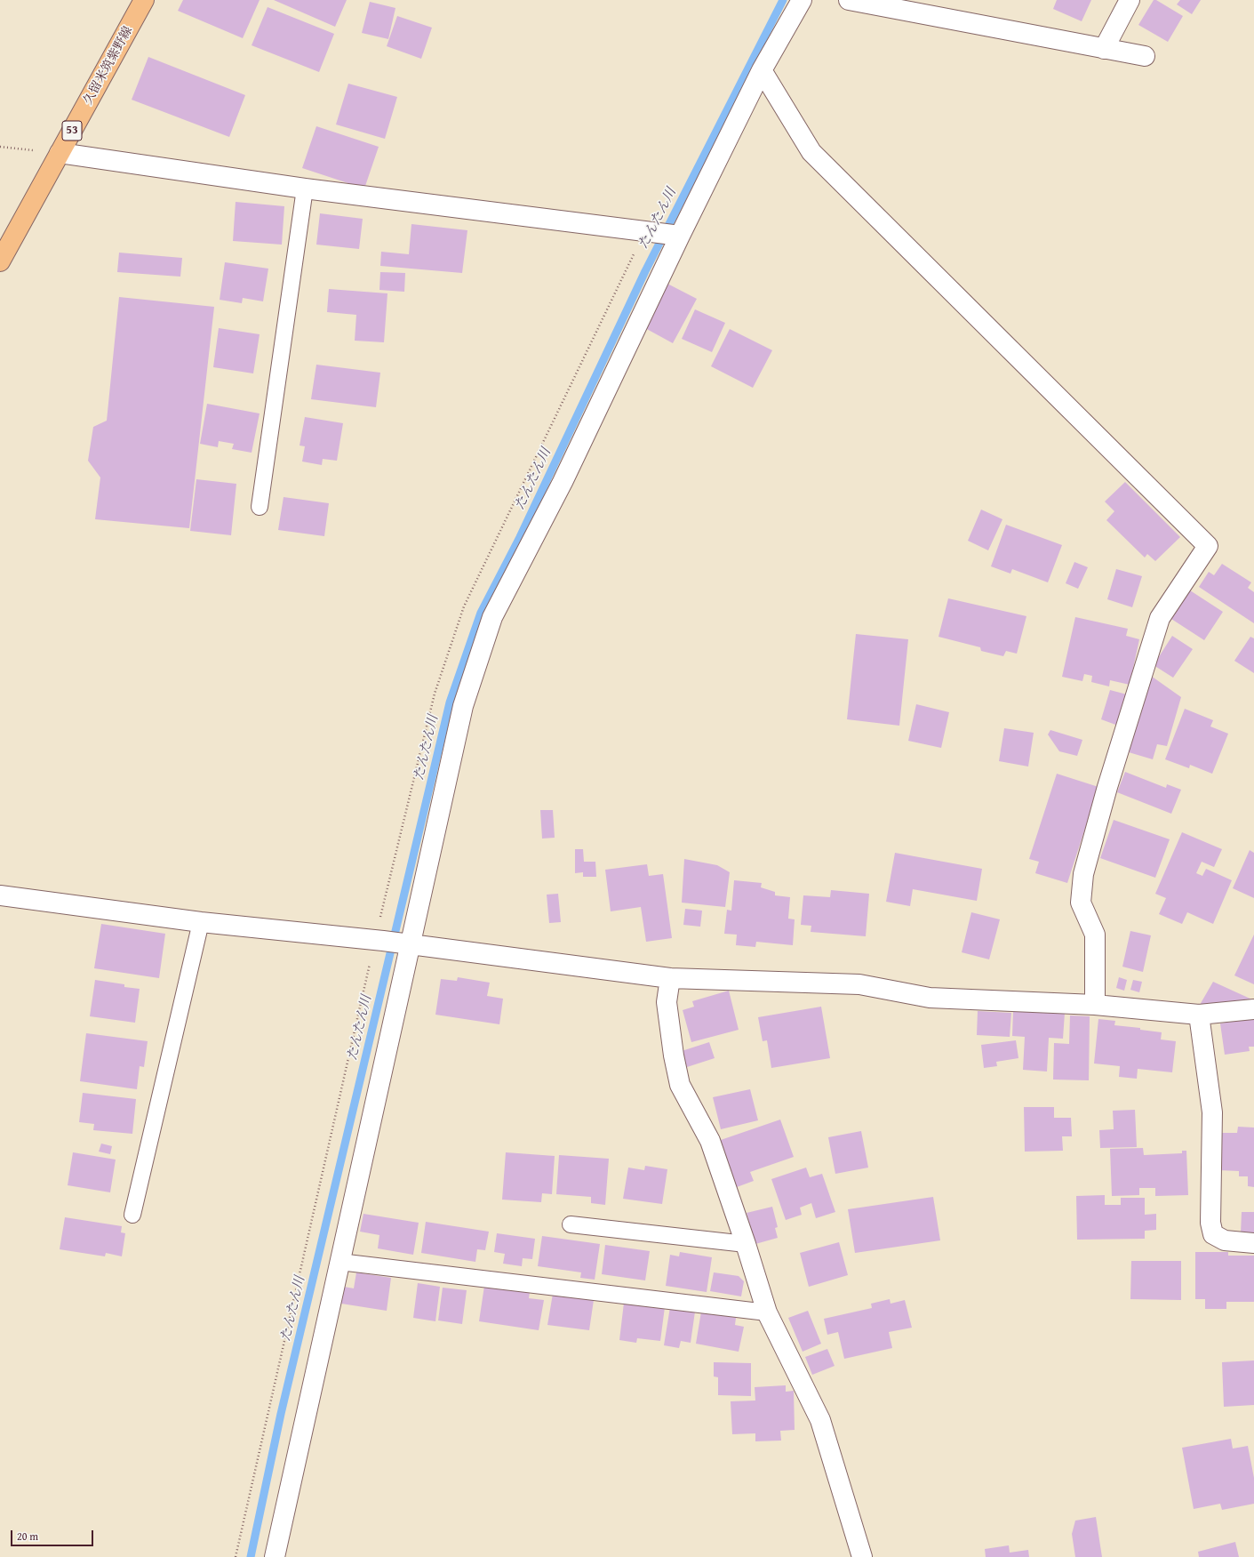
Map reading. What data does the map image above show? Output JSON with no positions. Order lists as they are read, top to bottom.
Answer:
{
  "streets": {
    "main road": ["久留米筑紫野線", "53"]
  },
  "water": ["たんたん川"],
  "scale_bar": "20 m"
}
